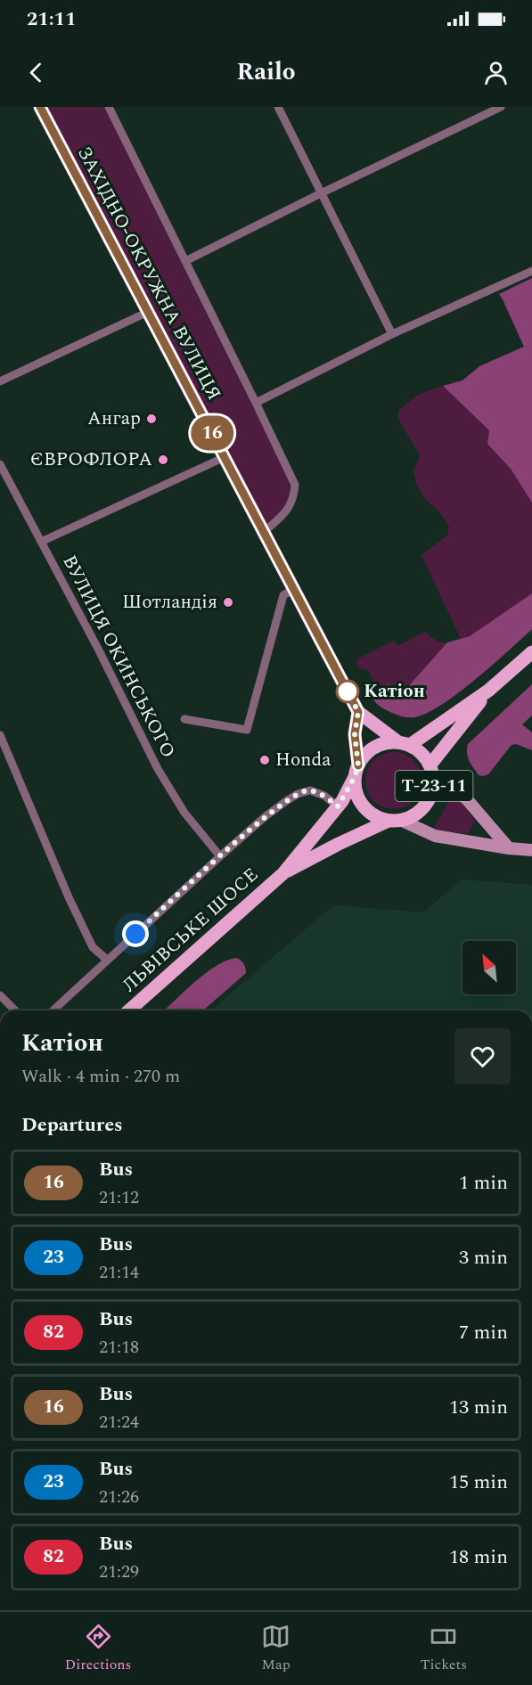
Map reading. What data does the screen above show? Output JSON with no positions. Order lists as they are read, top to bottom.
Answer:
{
  "streets": {
    "main road": ["ЗАХІДНО-ОКРУЖНА ВУЛИЦЯ", "Т-23-11", "ЛЬВІВСЬКЕ ШОСЕ"],
    "street": ["ВУЛИЦЯ ОКИНСЬКОГО"]
  },
  "crossings": [
    ["ЗАХІДНО-ОКРУЖНА ВУЛИЦЯ", "Т-23-11"],
    ["ЗАХІДНО-ОКРУЖНА ВУЛИЦЯ", "ЛЬВІВСЬКЕ ШОСЕ"],
    ["Т-23-11", "ЛЬВІВСЬКЕ ШОСЕ"]
  ],
  "places": [
    "Ангар",
    "ЄВРОФЛОРА",
    "Шотландія",
    "Катіон",
    "Honda"
  ],
  "lines": ["bus line 16"],
  "north": "top left",
  "page": {
    "status": "21:11",
    "header": "Railo",
    "on_map": "16",
    "heading": [
      ["Катіон", "Walk · 4 min · 270 m"],
      "Departures"
    ],
    "list": [
      {
        "mark": "16",
        "name": "Bus",
        "note": "21:12",
        "value": "1 min"
      },
      {
        "mark": "23",
        "name": "Bus",
        "note": "21:14",
        "value": "3 min"
      },
      {
        "mark": "82",
        "name": "Bus",
        "note": "21:18",
        "value": "7 min"
      },
      {
        "mark": "16",
        "name": "Bus",
        "note": "21:24",
        "value": "13 min"
      },
      {
        "mark": "23",
        "name": "Bus",
        "note": "21:26",
        "value": "15 min"
      },
      {
        "mark": "82",
        "name": "Bus",
        "note": "21:29",
        "value": "18 min"
      }
    ],
    "tabs": ["Directions", "Map", "Tickets"]
  }
}
